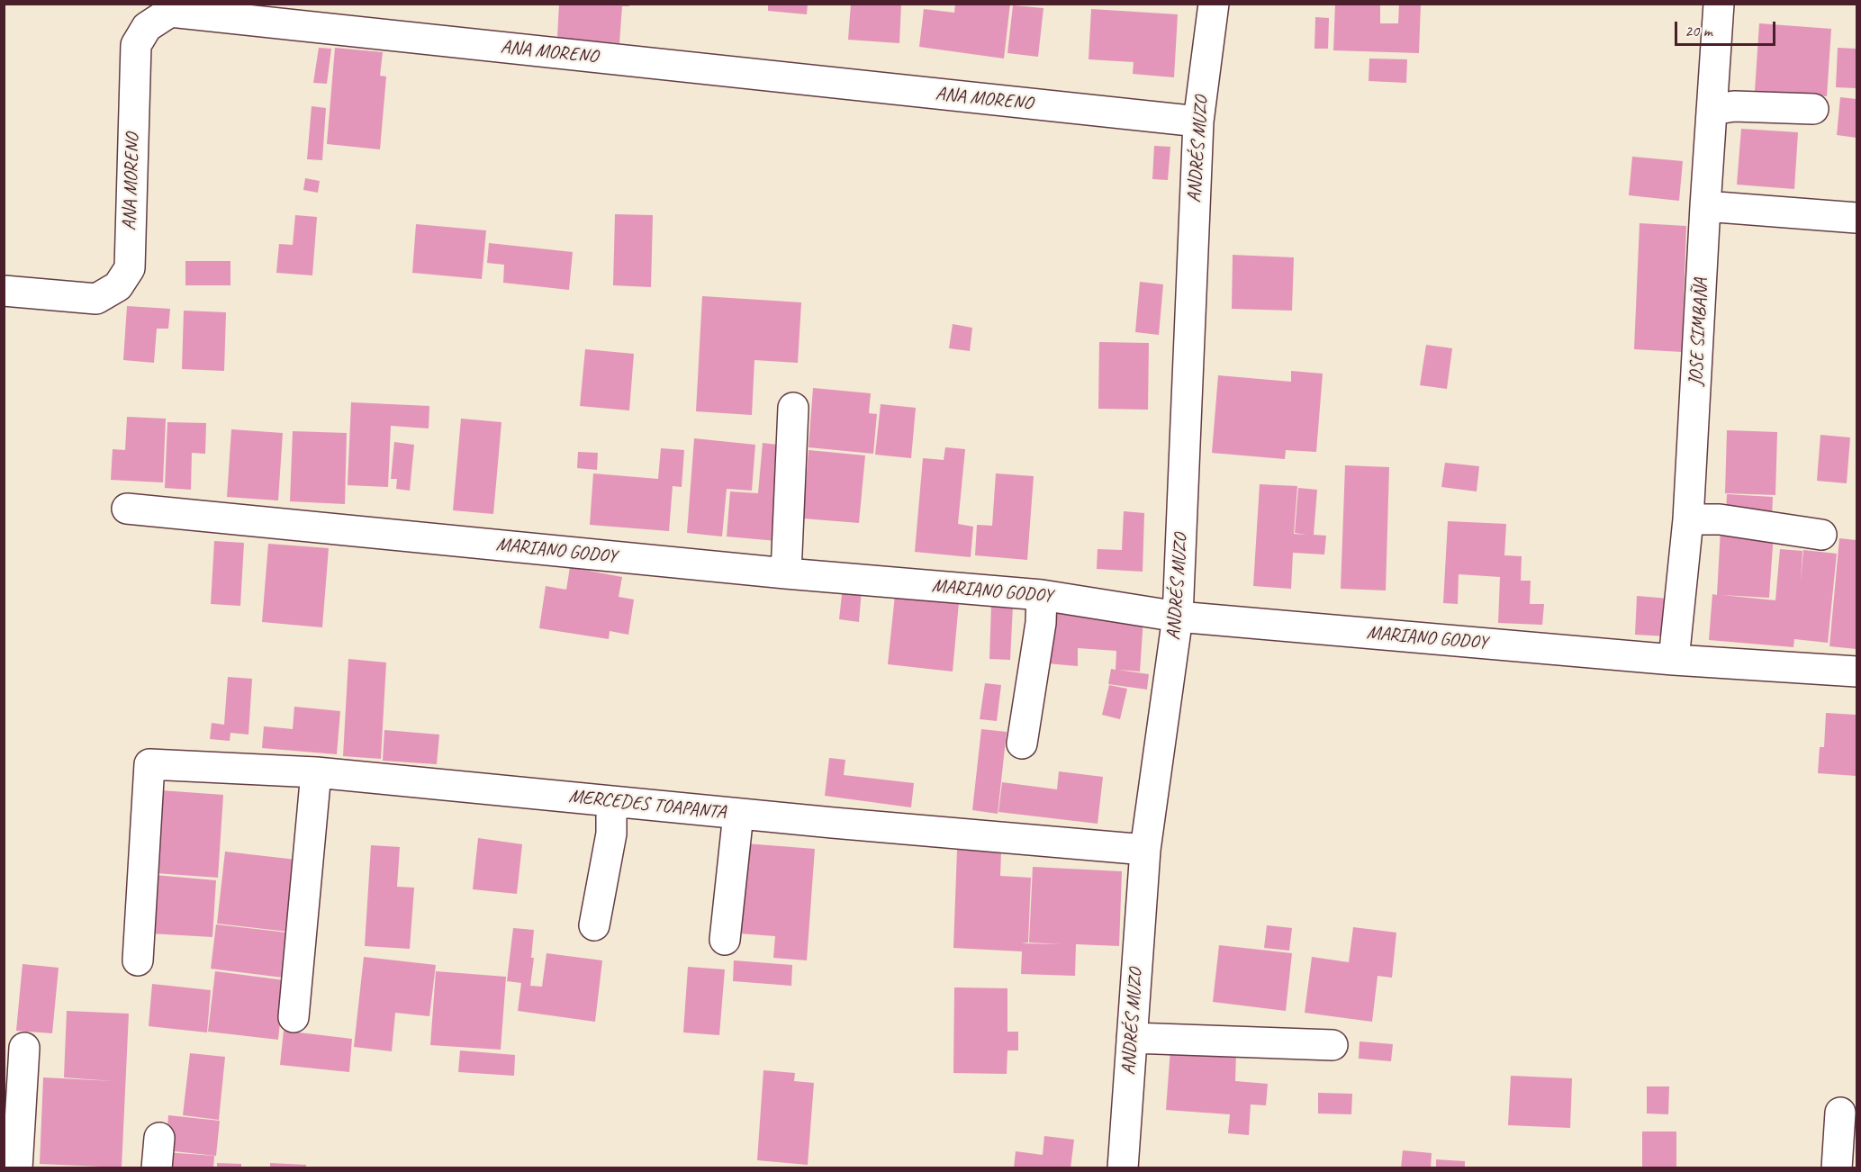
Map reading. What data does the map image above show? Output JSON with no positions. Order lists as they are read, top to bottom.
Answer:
{
  "streets": {
    "street": [
      "ANA MORENO",
      "ANDRÉS MUZO",
      "JOSE SIMBAÑA",
      "MARIANO GODOY",
      "MERCEDES TOAPANTA"
    ]
  },
  "crossings": [
    ["ANA MORENO", "ANDRÉS MUZO"],
    ["ANDRÉS MUZO", "MARIANO GODOY"],
    ["ANDRÉS MUZO", "MERCEDES TOAPANTA"],
    ["JOSE SIMBAÑA", "MARIANO GODOY"]
  ],
  "scale_bar": "20 m"
}
